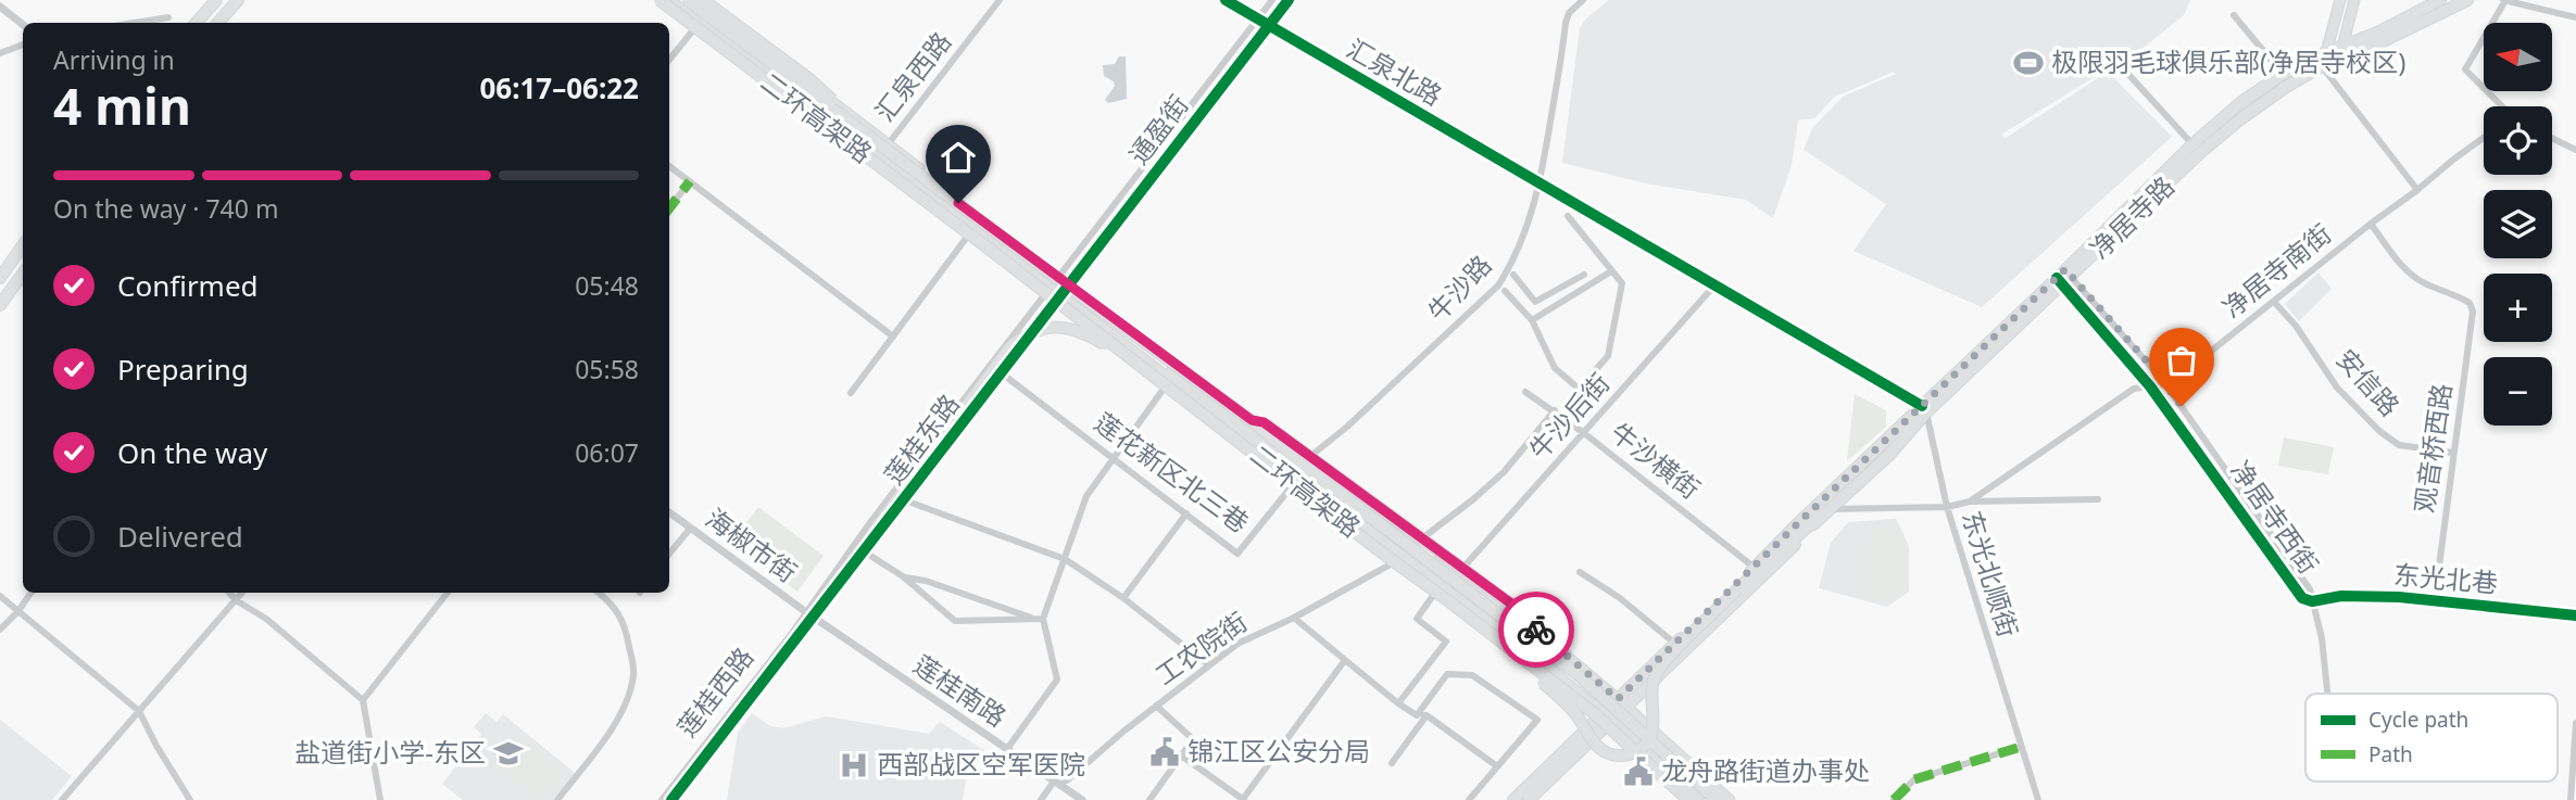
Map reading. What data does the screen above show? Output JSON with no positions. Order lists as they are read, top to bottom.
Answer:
{
  "streets": {
    "main road": ["二环高架路", "净居寺路"],
    "street": [
      "汇泉北路",
      "汇泉西路",
      "通盈街",
      "净居寺南街",
      "牛沙路",
      "安信路",
      "牛沙后街",
      "莲桂东路",
      "观音桥西路",
      "牛沙横街",
      "莲花新区北三巷",
      "净居寺西街",
      "海椒市街",
      "东光北顺街",
      "东光北巷",
      "工农院街",
      "莲桂南路",
      "莲桂西路"
    ]
  },
  "crossings": [
    ["汇泉北路", "通盈街"],
    ["汇泉北路", "净居寺路"],
    ["汇泉北路", "牛沙路"],
    ["汇泉北路", "牛沙后街"],
    ["汇泉北路", "东光北顺街"],
    ["汇泉西路", "二环高架路"],
    ["通盈街", "莲桂东路"],
    ["净居寺路", "牛沙横街"],
    ["净居寺路", "净居寺西街"],
    ["净居寺路", "东光北顺街"],
    ["净居寺南街", "安信路"],
    ["净居寺南街", "观音桥西路"],
    ["净居寺南街", "净居寺西街"],
    ["安信路", "观音桥西路"],
    ["牛沙后街", "牛沙横街"],
    ["莲桂东路", "莲花新区北三巷"],
    ["莲桂东路", "海椒市街"],
    ["莲桂东路", "莲桂南路"],
    ["莲桂东路", "莲桂西路"],
    ["观音桥西路", "东光北巷"],
    ["净居寺西街", "东光北巷"],
    ["海椒市街", "莲桂南路"],
    ["海椒市街", "莲桂西路"],
    ["工农院街", "莲桂南路"],
    ["莲桂南路", "莲桂西路"]
  ],
  "places": {
    "sports": ["极限羽毛球俱乐部(净居寺校区)"],
    "public building": ["锦江区公安分局", "龙舟路街道办事处"],
    "school or university": ["盐道街小学-东区"],
    "hospital": ["西部战区空军医院"]
  },
  "legend": ["Cycle path", "Path"],
  "north": "left",
  "page": {
    "map_buttons": ["+", "−"],
    "heading": ["4 min", "Arriving in", "06:17–06:22"],
    "bar": "On the way · 740 m",
    "list": [
      ["Confirmed", "05:48"],
      ["Preparing", "05:58"],
      ["On the way", "06:07"],
      "Delivered"
    ]
  }
}
